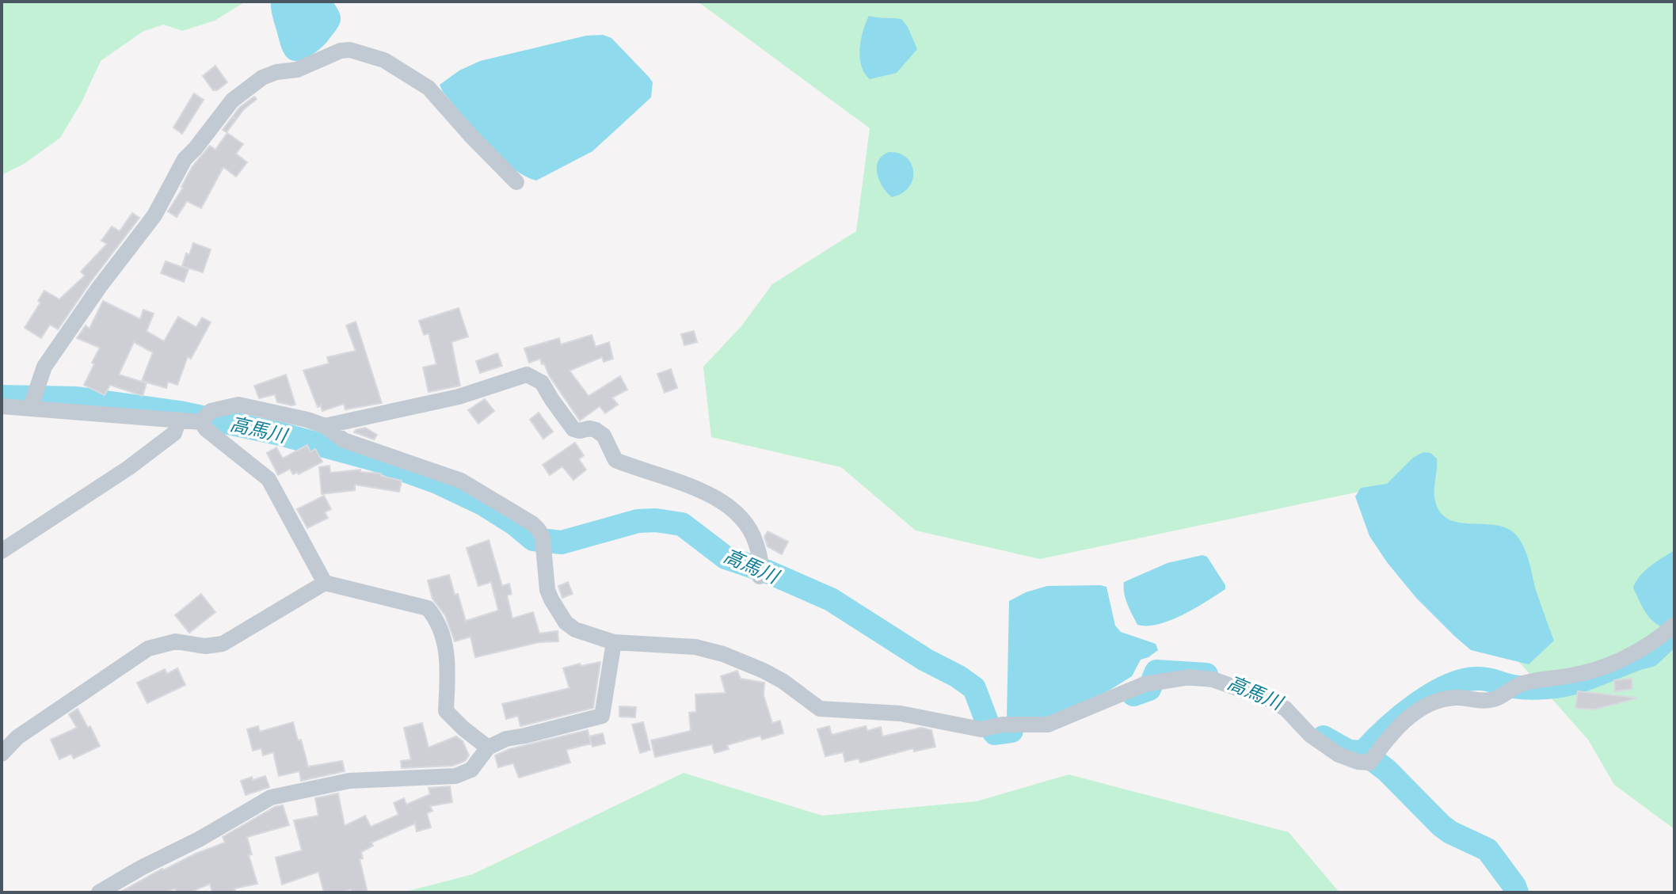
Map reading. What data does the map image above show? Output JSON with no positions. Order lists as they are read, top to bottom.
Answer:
{
  "water": ["高馬川"]
}
